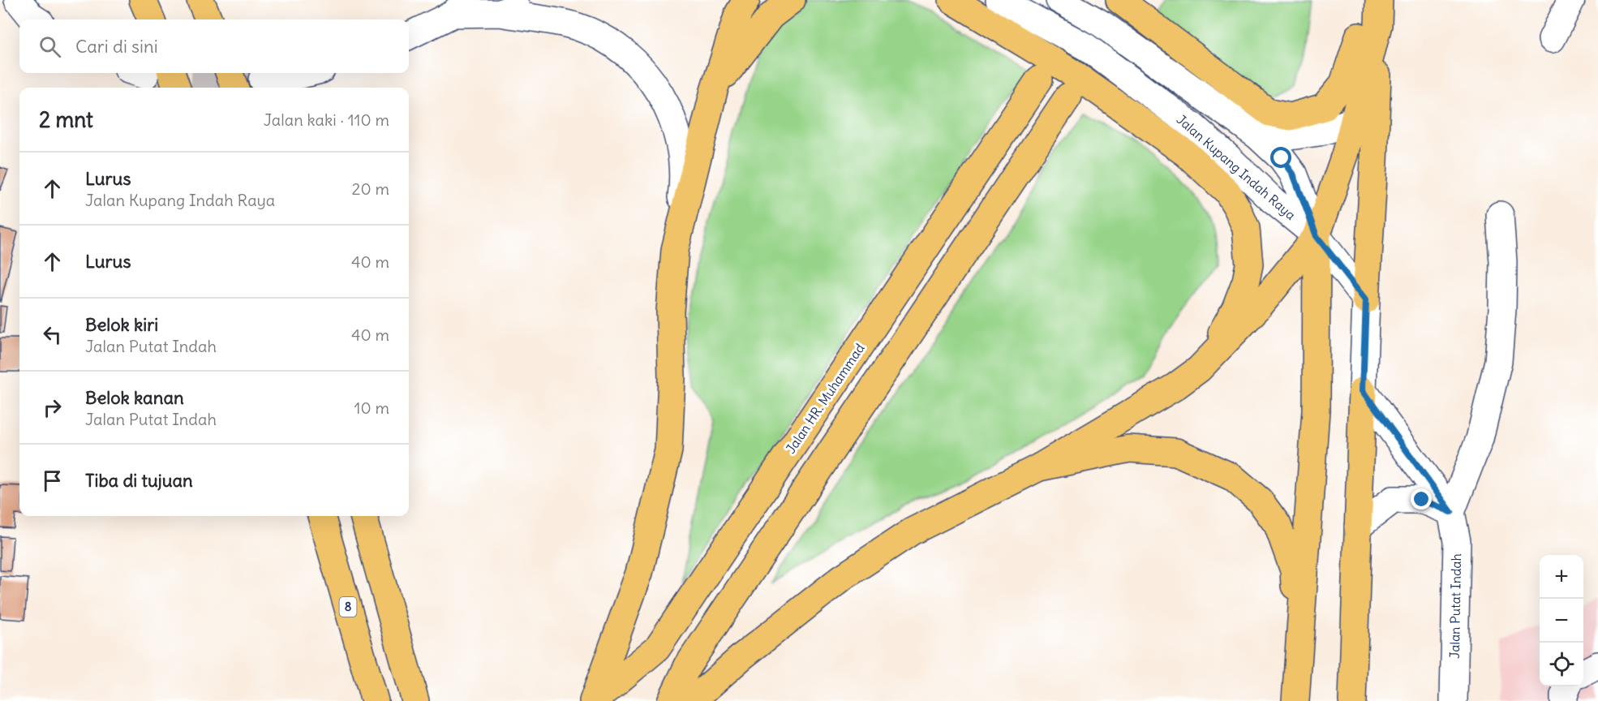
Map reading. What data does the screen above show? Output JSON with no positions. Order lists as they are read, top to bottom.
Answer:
{
  "streets": {
    "main road": ["Jalan HR. Muhammad", "8"],
    "street": ["Jalan Kupang Indah Raya", "Jalan Putat Indah"]
  },
  "page": {
    "search": "Cari di sini",
    "heading": ["2 mnt", "Jalan kaki · 110 m"],
    "list": [
      ["Lurus", "Jalan Kupang Indah Raya", "20 m"],
      ["Lurus", "40 m"],
      ["Belok kiri", "Jalan Putat Indah", "40 m"],
      ["Belok kanan", "Jalan Putat Indah", "10 m"],
      "Tiba di tujuan"
    ],
    "map_buttons": ["+", "−"]
  }
}
